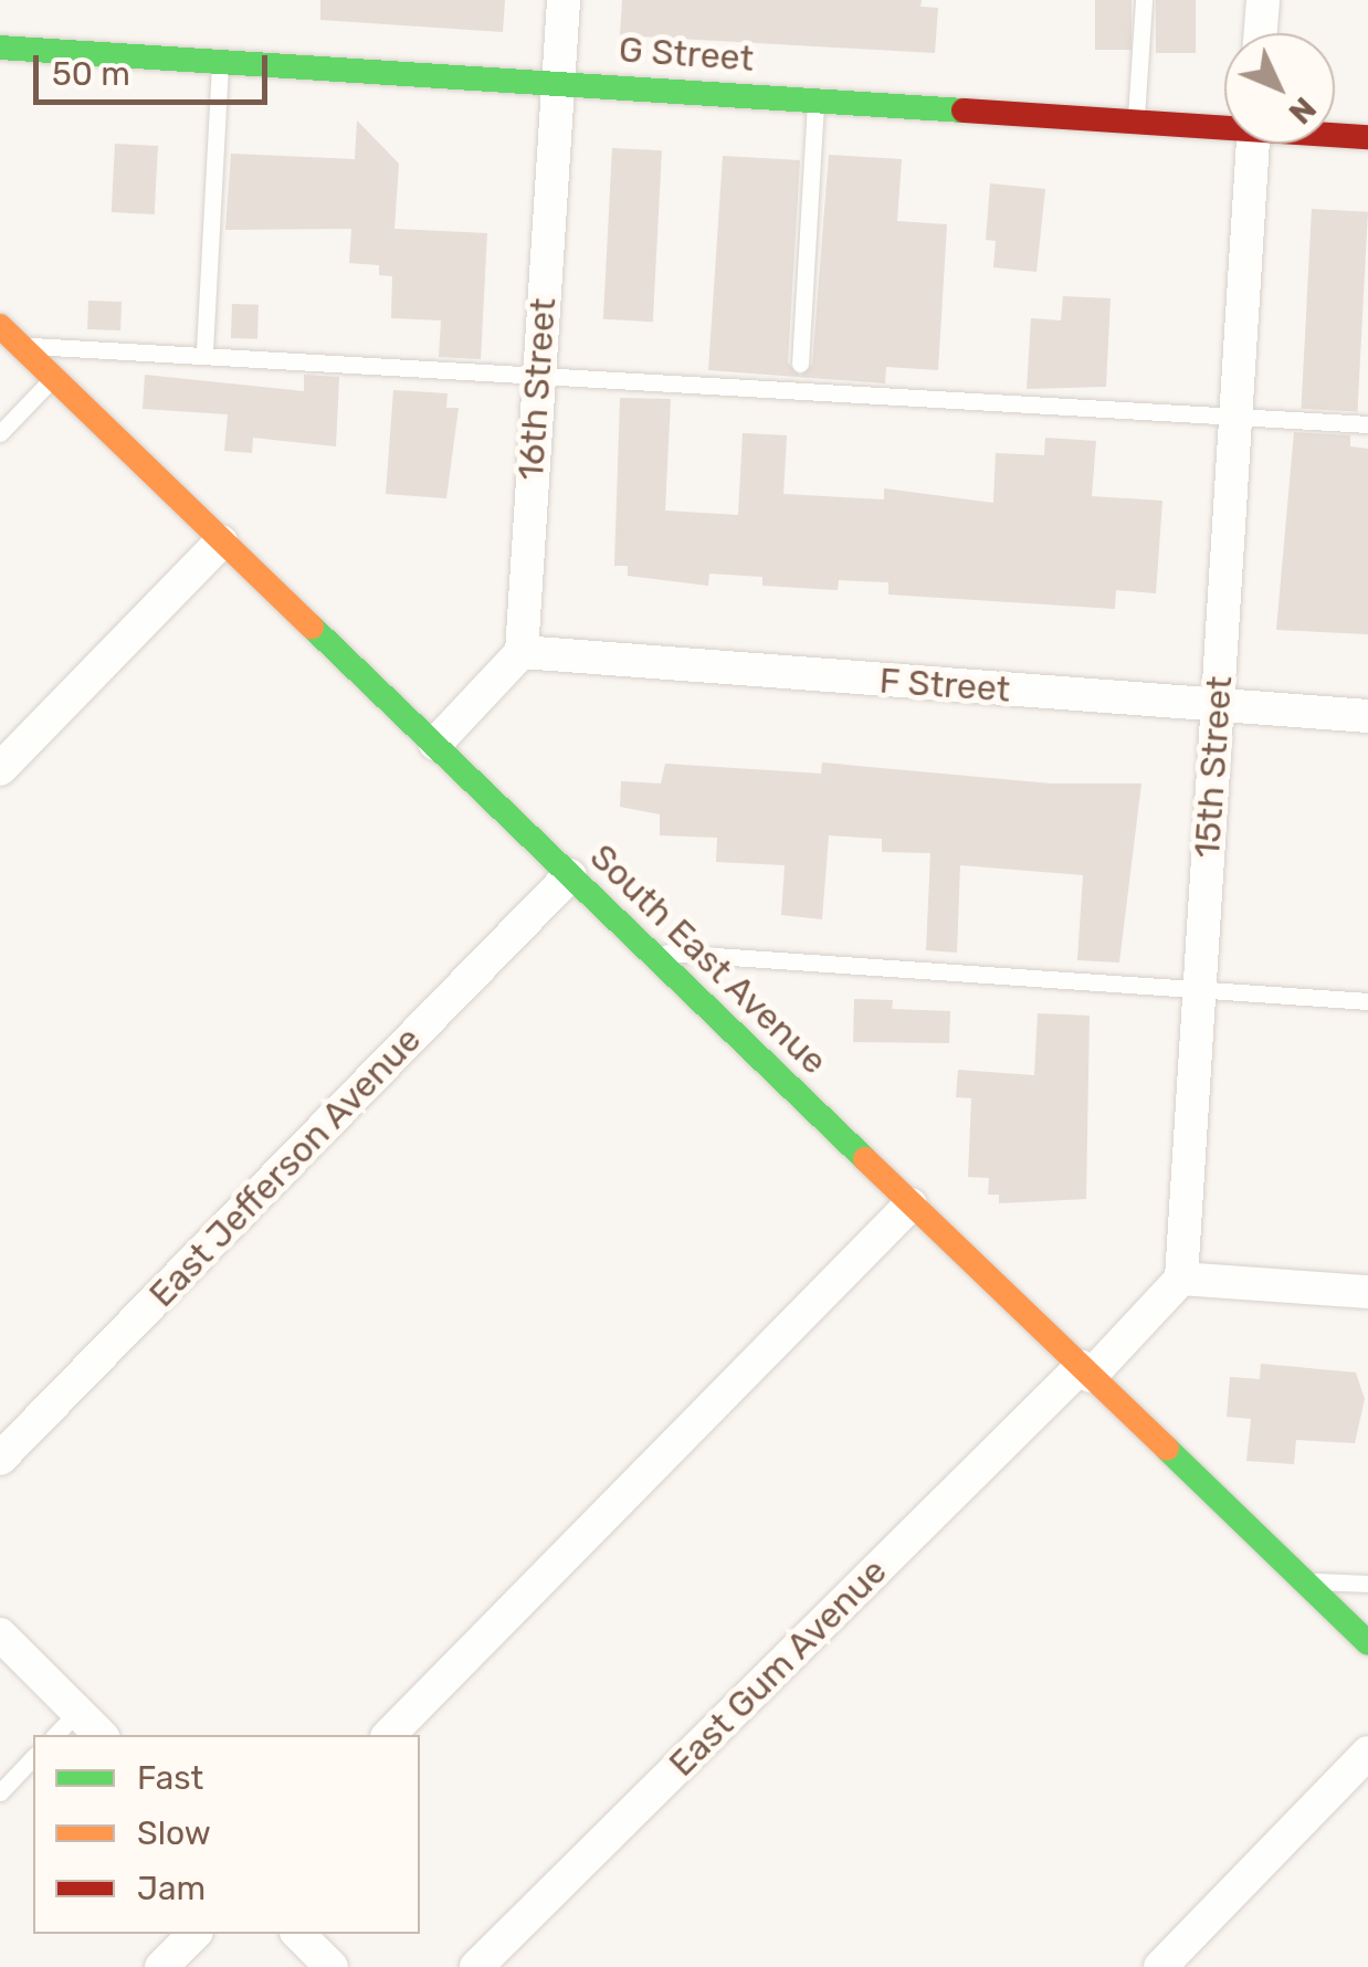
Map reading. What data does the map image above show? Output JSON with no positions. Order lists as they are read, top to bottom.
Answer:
{
  "streets": {
    "street": [
      "G Street",
      "16th Street",
      "F Street",
      "15th Street",
      "South East Avenue",
      "East Jefferson Avenue",
      "East Gum Avenue"
    ]
  },
  "crossings": [
    ["G Street", "16th Street"],
    ["16th Street", "F Street"],
    ["F Street", "15th Street"],
    ["South East Avenue", "East Jefferson Avenue"],
    ["South East Avenue", "East Gum Avenue"]
  ],
  "legend": ["Fast", "Slow", "Jam"],
  "scale_bar": "50 m",
  "north": "bottom right"
}
